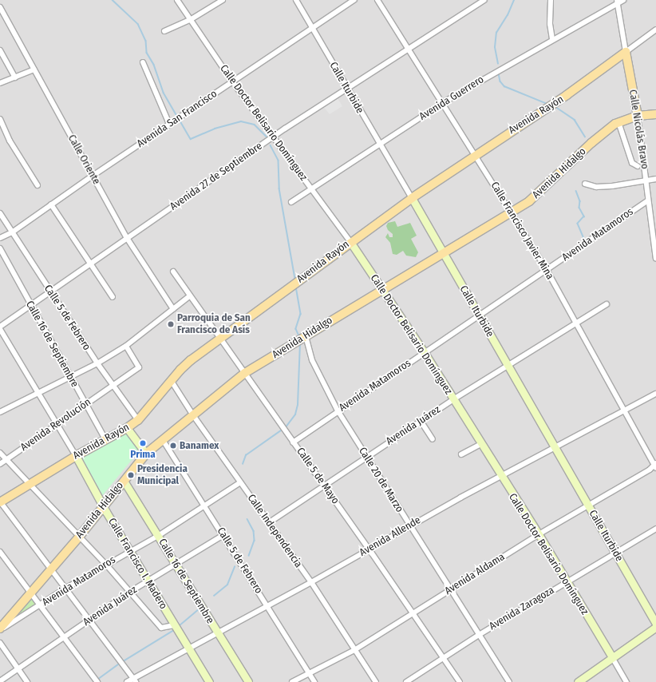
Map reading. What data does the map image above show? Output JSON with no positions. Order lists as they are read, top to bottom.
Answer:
{
  "streets": {
    "main road": ["Avenida Rayón", "Calle Nicolás Bravo", "Avenida Hidalgo"],
    "street": [
      "Calle Iturbide",
      "Avenida Guerrero",
      "Avenida San Francisco",
      "Calle Doctor Belisario Domínguez",
      "Calle Oriente",
      "Avenida 27 de Septiembre",
      "Calle Francisco Javier Mina",
      "Avenida Matamoros",
      "Calle 5 de Febrero",
      "Calle 16 de Septiembre",
      "Avenida Revolución",
      "Avenida Juárez",
      "Calle 5 de Mayo",
      "Calle 20 de Marzo",
      "Calle Independencia",
      "Avenida Allende",
      "Calle Francisco I. Madero",
      "Avenida Aldama",
      "Avenida Zaragoza"
    ]
  },
  "crossings": [
    ["Calle Iturbide", "Avenida Guerrero"],
    ["Calle Iturbide", "Avenida Rayón"],
    ["Calle Iturbide", "Avenida San Francisco"],
    ["Calle Iturbide", "Avenida Hidalgo"],
    ["Calle Iturbide", "Avenida 27 de Septiembre"],
    ["Calle Iturbide", "Avenida Matamoros"],
    ["Calle Iturbide", "Avenida Juárez"],
    ["Calle Iturbide", "Avenida Allende"],
    ["Calle Iturbide", "Avenida Aldama"],
    ["Calle Iturbide", "Avenida Zaragoza"],
    ["Avenida Guerrero", "Calle Doctor Belisario Domínguez"],
    ["Avenida Guerrero", "Calle Nicolás Bravo"],
    ["Avenida Guerrero", "Calle Francisco Javier Mina"],
    ["Avenida Rayón", "Calle Doctor Belisario Domínguez"],
    ["Avenida Rayón", "Calle Nicolás Bravo"],
    ["Avenida Rayón", "Calle Francisco Javier Mina"],
    ["Avenida Rayón", "Calle 5 de Febrero"],
    ["Avenida Rayón", "Calle 16 de Septiembre"],
    ["Avenida Rayón", "Calle 5 de Mayo"],
    ["Avenida Rayón", "Calle Independencia"],
    ["Avenida Rayón", "Calle Francisco I. Madero"],
    ["Avenida San Francisco", "Calle Doctor Belisario Domínguez"],
    ["Avenida San Francisco", "Calle Oriente"],
    ["Avenida San Francisco", "Calle 5 de Febrero"],
    ["Calle Doctor Belisario Domínguez", "Avenida Hidalgo"],
    ["Calle Doctor Belisario Domínguez", "Avenida 27 de Septiembre"],
    ["Calle Doctor Belisario Domínguez", "Avenida Matamoros"],
    ["Calle Doctor Belisario Domínguez", "Avenida Juárez"],
    ["Calle Doctor Belisario Domínguez", "Avenida Allende"],
    ["Calle Doctor Belisario Domínguez", "Avenida Aldama"],
    ["Calle Doctor Belisario Domínguez", "Avenida Zaragoza"],
    ["Calle Nicolás Bravo", "Avenida Hidalgo"],
    ["Calle Nicolás Bravo", "Avenida Matamoros"],
    ["Calle Oriente", "Avenida 27 de Septiembre"],
    ["Avenida Hidalgo", "Calle Francisco Javier Mina"],
    ["Avenida Hidalgo", "Avenida Matamoros"],
    ["Avenida Hidalgo", "Calle 5 de Febrero"],
    ["Avenida Hidalgo", "Calle 16 de Septiembre"],
    ["Avenida Hidalgo", "Calle 5 de Mayo"],
    ["Avenida Hidalgo", "Calle 20 de Marzo"],
    ["Avenida Hidalgo", "Calle Independencia"],
    ["Avenida Hidalgo", "Calle Francisco I. Madero"],
    ["Avenida 27 de Septiembre", "Calle Francisco Javier Mina"],
    ["Avenida 27 de Septiembre", "Calle 5 de Febrero"],
    ["Avenida 27 de Septiembre", "Calle 16 de Septiembre"],
    ["Avenida 27 de Septiembre", "Calle Francisco I. Madero"],
    ["Calle Francisco Javier Mina", "Avenida Matamoros"],
    ["Calle Francisco Javier Mina", "Avenida Juárez"],
    ["Calle Francisco Javier Mina", "Avenida Allende"],
    ["Calle Francisco Javier Mina", "Avenida Aldama"],
    ["Avenida Matamoros", "Calle 5 de Febrero"],
    ["Avenida Matamoros", "Calle 16 de Septiembre"],
    ["Avenida Matamoros", "Calle 5 de Mayo"],
    ["Avenida Matamoros", "Calle 20 de Marzo"],
    ["Avenida Matamoros", "Calle Independencia"],
    ["Avenida Matamoros", "Calle Francisco I. Madero"],
    ["Calle 5 de Febrero", "Avenida Revolución"],
    ["Calle 5 de Febrero", "Avenida Juárez"],
    ["Calle 5 de Febrero", "Avenida Allende"],
    ["Calle 5 de Febrero", "Avenida Aldama"],
    ["Calle 16 de Septiembre", "Avenida Revolución"],
    ["Calle 16 de Septiembre", "Avenida Juárez"],
    ["Calle 16 de Septiembre", "Avenida Allende"],
    ["Avenida Revolución", "Calle Francisco I. Madero"],
    ["Avenida Juárez", "Calle 5 de Mayo"],
    ["Avenida Juárez", "Calle 20 de Marzo"],
    ["Avenida Juárez", "Calle Independencia"],
    ["Avenida Juárez", "Calle Francisco I. Madero"],
    ["Calle 5 de Mayo", "Avenida Allende"],
    ["Calle 5 de Mayo", "Avenida Aldama"],
    ["Calle 5 de Mayo", "Avenida Zaragoza"],
    ["Calle 20 de Marzo", "Avenida Allende"],
    ["Calle 20 de Marzo", "Avenida Aldama"],
    ["Calle 20 de Marzo", "Avenida Zaragoza"],
    ["Calle Independencia", "Avenida Allende"],
    ["Calle Independencia", "Avenida Aldama"],
    ["Avenida Allende", "Calle Francisco I. Madero"]
  ],
  "places": [
    "Parroquia de San Francisco de Asís",
    "Prima",
    "Banamex",
    "Presidencia Municipal"
  ]
}
